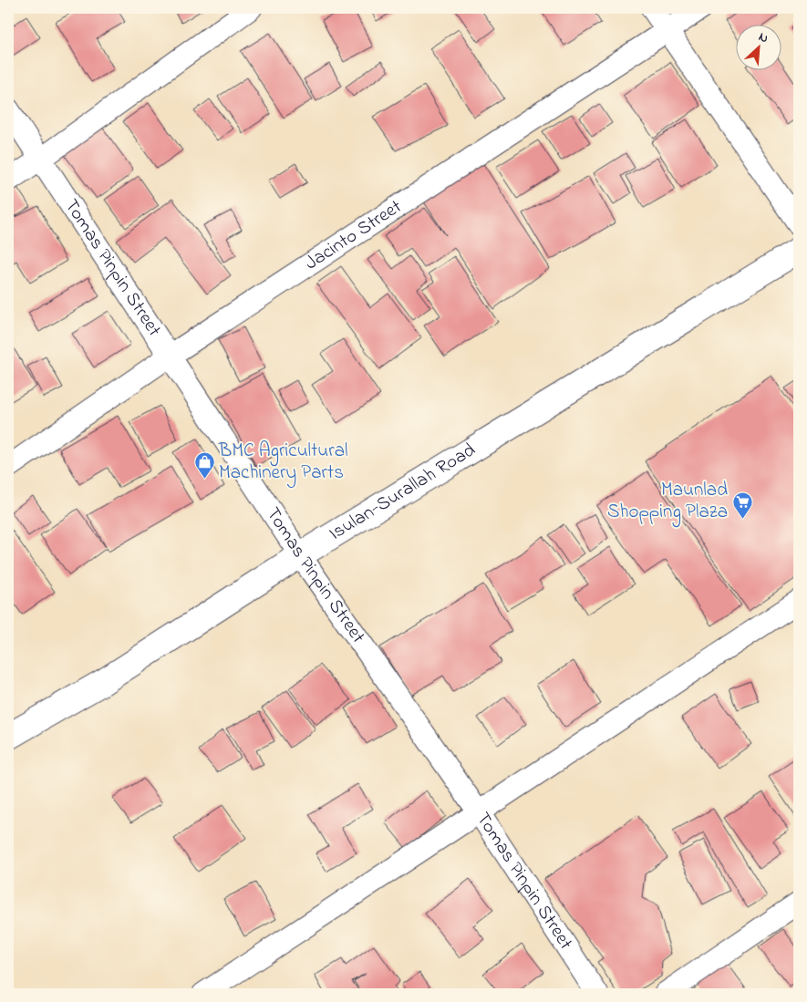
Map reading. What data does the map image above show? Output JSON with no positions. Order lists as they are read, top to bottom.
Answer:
{
  "streets": {
    "highway": ["Isulan-Surallah Road"],
    "street": ["Jacinto Street", "Tomas Pinpin Street"]
  },
  "crossings": [
    ["Jacinto Street", "Tomas Pinpin Street"],
    ["Tomas Pinpin Street", "Isulan-Surallah Road"]
  ],
  "places": {
    "shop": ["BMC Agricultural Machinery Parts"],
    "supermarket": ["Maunlad Shopping Plaza"]
  },
  "north": "top right"
}
